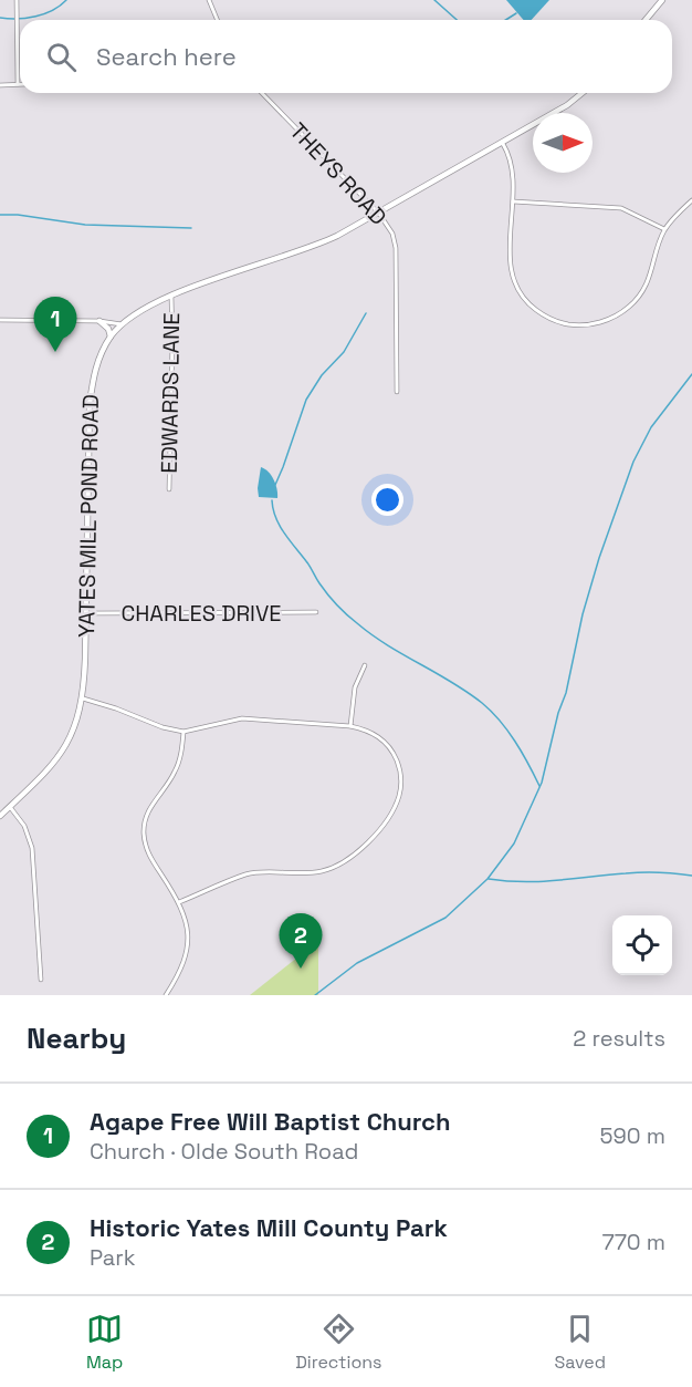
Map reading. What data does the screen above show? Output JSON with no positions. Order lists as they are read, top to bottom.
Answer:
{
  "streets": {
    "street": [
      "THEYS ROAD",
      "EDWARDS LANE",
      "YATES MILL POND ROAD",
      "CHARLES DRIVE"
    ]
  },
  "crossings": [
    ["THEYS ROAD", "YATES MILL POND ROAD"],
    ["EDWARDS LANE", "YATES MILL POND ROAD"],
    ["YATES MILL POND ROAD", "CHARLES DRIVE"]
  ],
  "north": "right",
  "page": {
    "search": "Search here",
    "pins": ["1", "2"],
    "heading": ["Nearby", "2 results"],
    "list": [
      {
        "mark": "1",
        "name": "Agape Free Will Baptist Church",
        "note": "Church · Olde South Road",
        "value": "590 m"
      },
      {
        "mark": "2",
        "name": "Historic Yates Mill County Park",
        "note": "Park",
        "value": "770 m"
      }
    ],
    "nav": ["Map", "Directions", "Saved"]
  }
}
